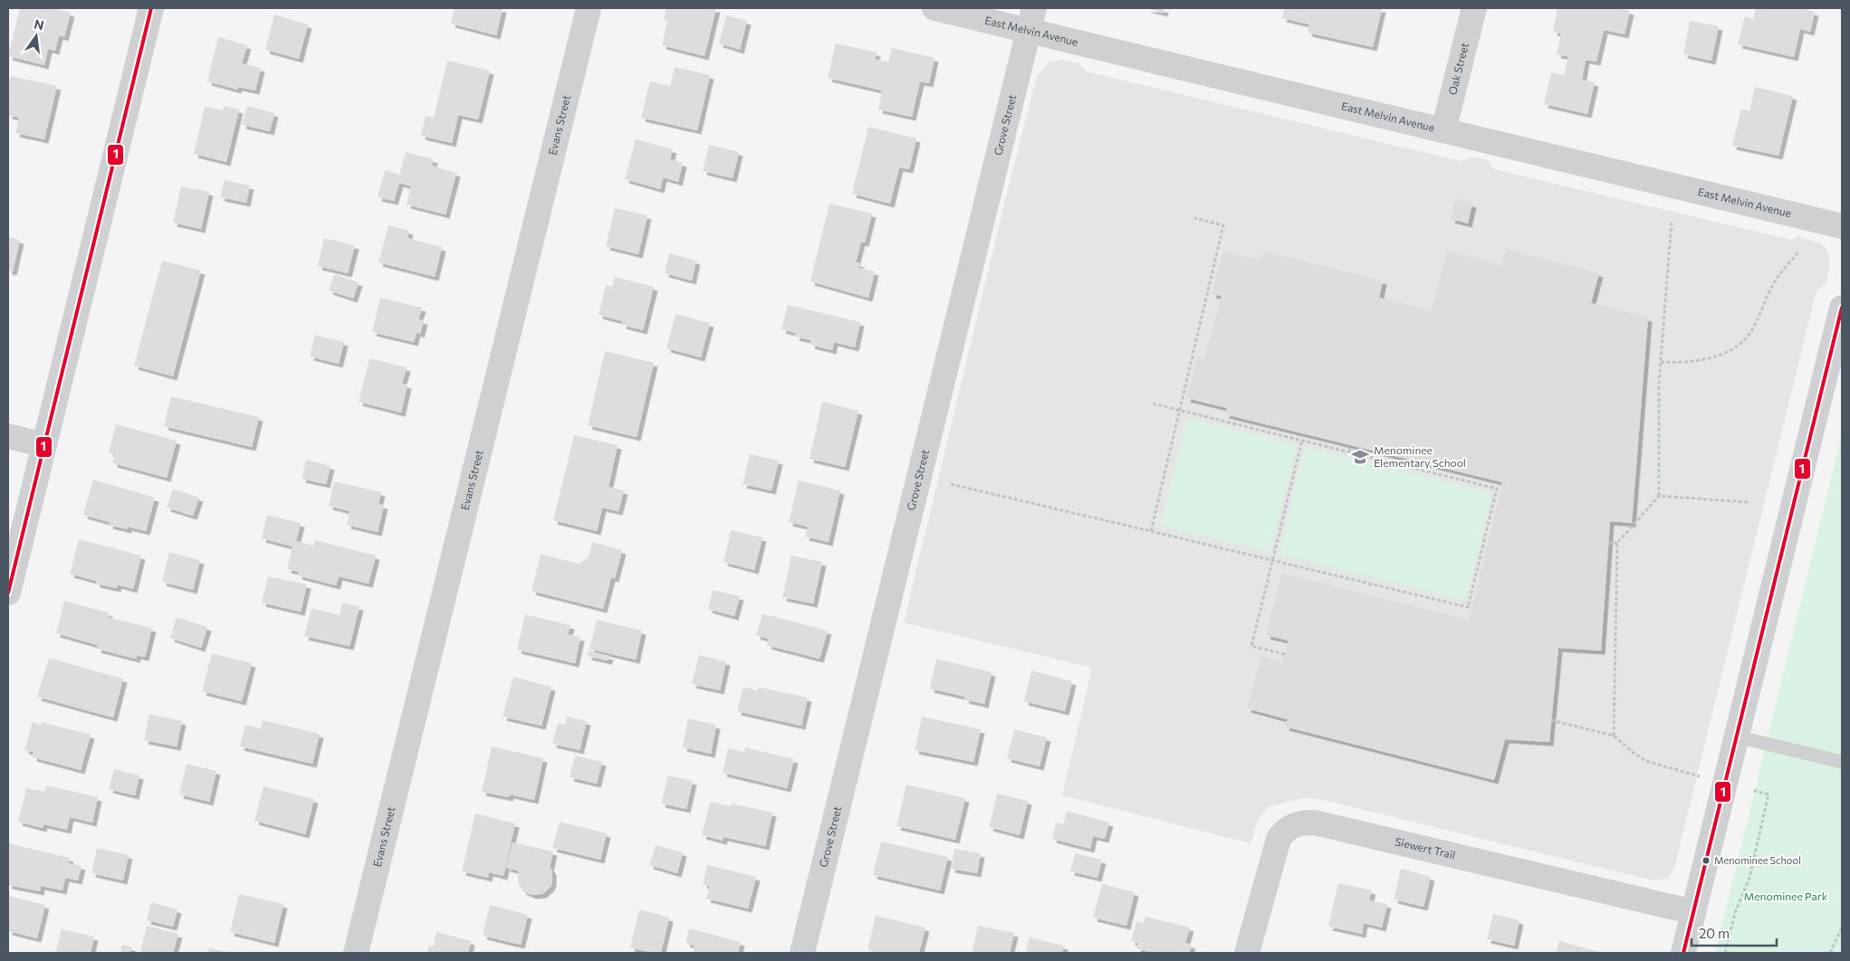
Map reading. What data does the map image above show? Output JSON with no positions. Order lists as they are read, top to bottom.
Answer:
{
  "streets": {
    "street": [
      "East Melvin Avenue",
      "Oak Street",
      "Evans Street",
      "Grove Street",
      "Siewert Trail"
    ]
  },
  "crossings": [
    ["East Melvin Avenue", "Oak Street"],
    ["East Melvin Avenue", "Grove Street"]
  ],
  "parks": ["Menominee Park"],
  "places": {
    "school or university": ["Menominee Elementary School"],
    "other": ["Menominee School"]
  },
  "lines": ["transit line 1"],
  "scale_bar": "20 m",
  "north": "top"
}
